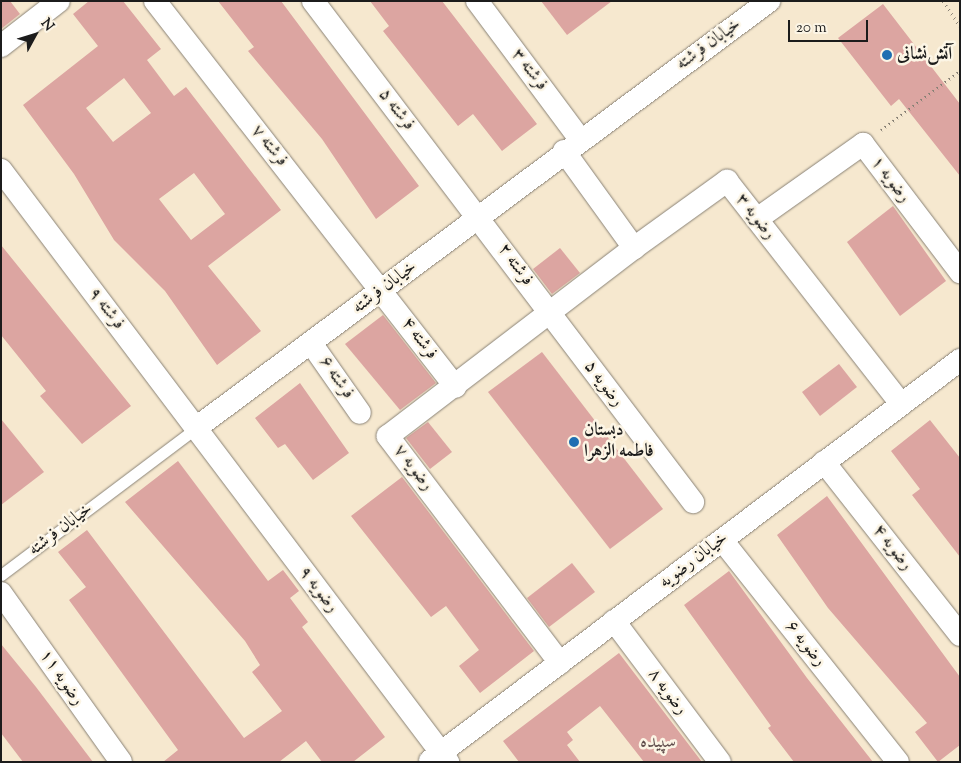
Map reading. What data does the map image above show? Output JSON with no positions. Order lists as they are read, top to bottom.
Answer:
{
  "streets": {
    "street": [
      "خیابان فرشته",
      "فرشته ۳",
      "فرشته ۵",
      "فرشته ۷",
      "رضویه ۱",
      "رضویه ۳",
      "فرشته ۲",
      "فرشته ۹",
      "فرشته ۴",
      "فرشته ۶",
      "رضویه ۵",
      "رضویه ۷",
      "رضویه ۴",
      "خیابان رضویه",
      "رضویه ۹",
      "رضویه ۶",
      "رضویه ۱۱",
      "رضویه ۸"
    ]
  },
  "crossings": [
    ["خیابان فرشته", "فرشته ۳"],
    ["خیابان فرشته", "فرشته ۵"],
    ["خیابان فرشته", "فرشته ۷"],
    ["خیابان فرشته", "فرشته ۲"],
    ["خیابان فرشته", "فرشته ۹"],
    ["خیابان فرشته", "فرشته ۴"],
    ["خیابان فرشته", "فرشته ۶"],
    ["خیابان فرشته", "رضویه ۹"],
    ["فرشته ۳", "رضویه ۳"],
    ["فرشته ۵", "فرشته ۲"],
    ["فرشته ۷", "فرشته ۴"],
    ["رضویه ۱", "رضویه ۳"],
    ["رضویه ۳", "فرشته ۲"],
    ["رضویه ۳", "رضویه ۵"],
    ["رضویه ۳", "رضویه ۷"],
    ["رضویه ۳", "خیابان رضویه"],
    ["فرشته ۲", "رضویه ۵"],
    ["فرشته ۲", "رضویه ۷"],
    ["فرشته ۹", "رضویه ۹"],
    ["فرشته ۴", "رضویه ۷"],
    ["رضویه ۵", "رضویه ۷"],
    ["رضویه ۷", "خیابان رضویه"],
    ["رضویه ۴", "خیابان رضویه"],
    ["خیابان رضویه", "رضویه ۹"],
    ["خیابان رضویه", "رضویه ۶"],
    ["خیابان رضویه", "رضویه ۸"]
  ],
  "districts": ["سپیده"],
  "places": ["آتش‌نشانی", "دبستان فاطمه الزهرا"],
  "scale_bar": "20 m",
  "north": "top right"
}
